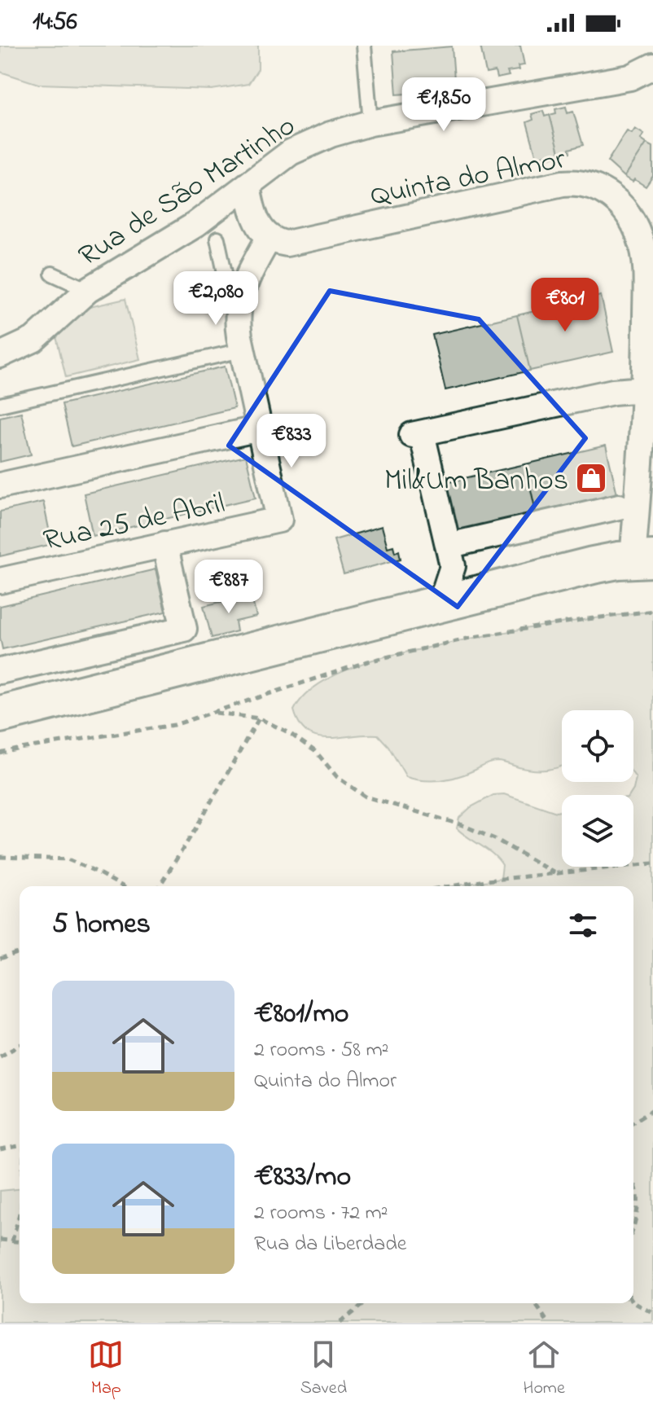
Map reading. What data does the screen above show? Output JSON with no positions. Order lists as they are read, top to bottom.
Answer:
{
  "streets": {
    "street": ["Quinta do Almor", "Rua de São Martinho", "Rua 25 de Abril"]
  },
  "places": {
    "shop": ["Mil&Um Banhos"]
  },
  "page": {
    "status": "14:56",
    "price": [
      "€1,850",
      "€2,080",
      "€801",
      "€833",
      "€887"
    ],
    "heading": "5 homes",
    "list": [
      {
        "name": "€801/mo",
        "note": "2 rooms · 58 m² · Quinta do Almor"
      },
      {
        "name": "€833/mo",
        "note": "2 rooms · 72 m² · Rua da Liberdade"
      }
    ],
    "tabs": ["Map", "Saved", "Home"]
  }
}
